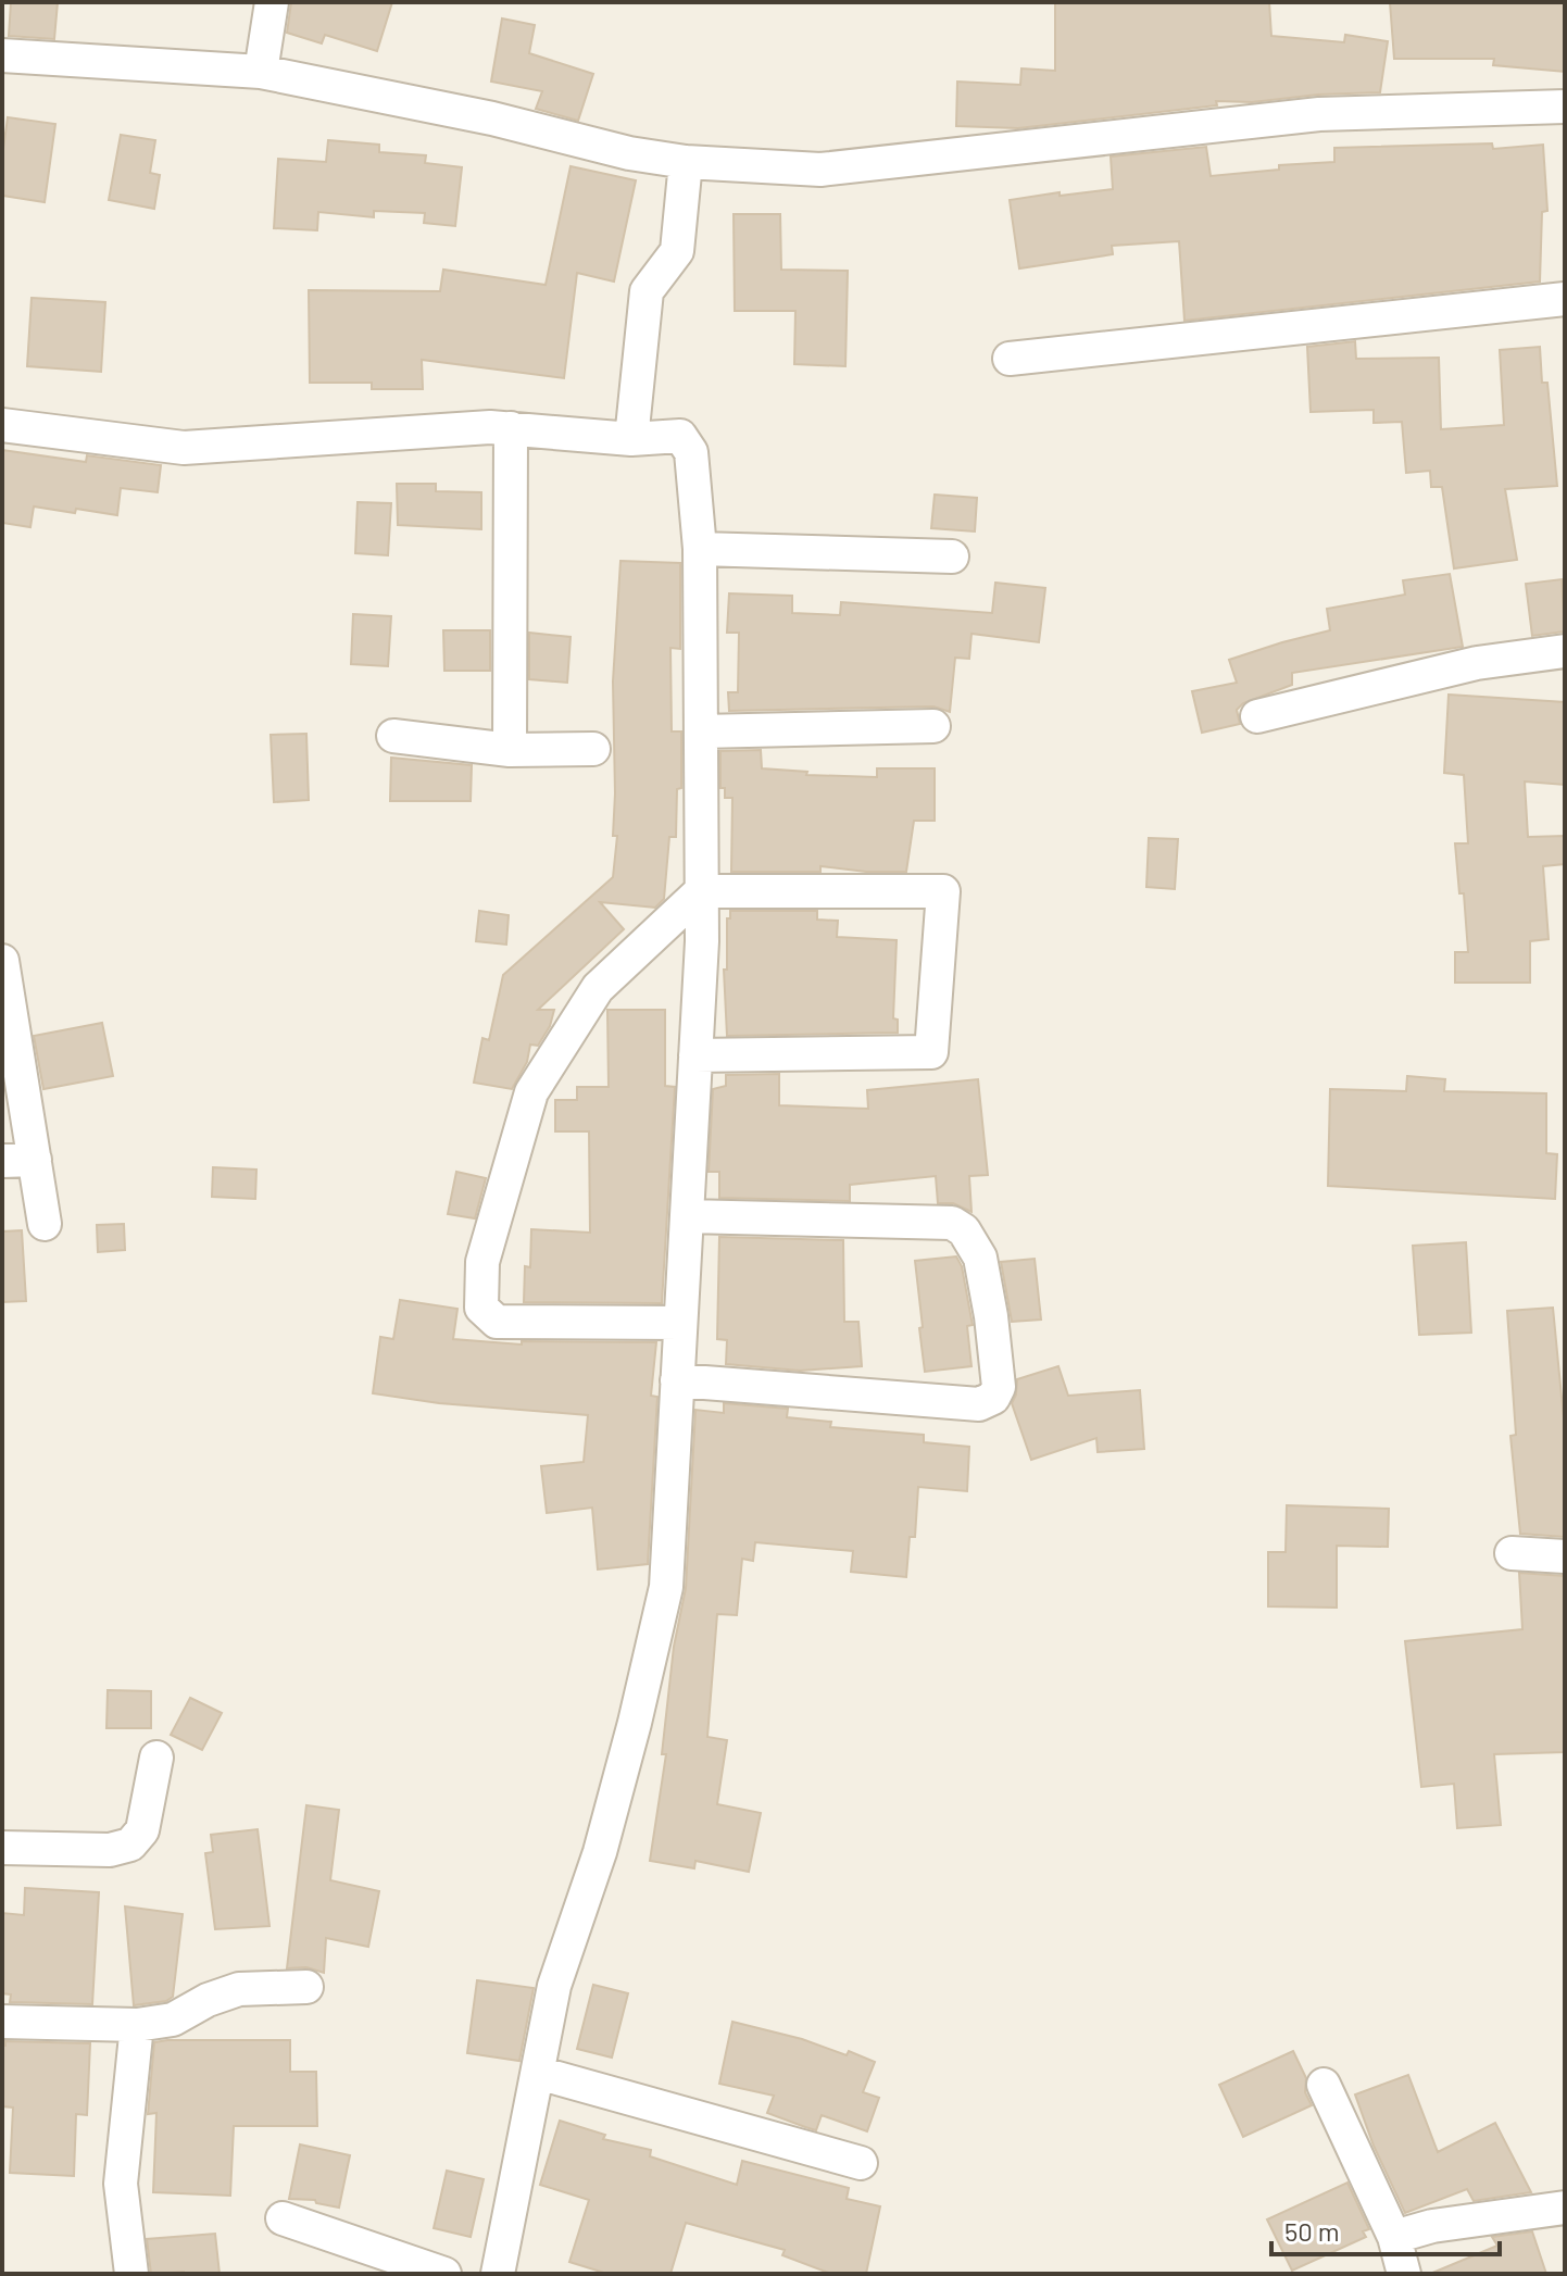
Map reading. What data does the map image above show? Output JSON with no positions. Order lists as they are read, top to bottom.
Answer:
{
  "scale_bar": "50 m"
}
